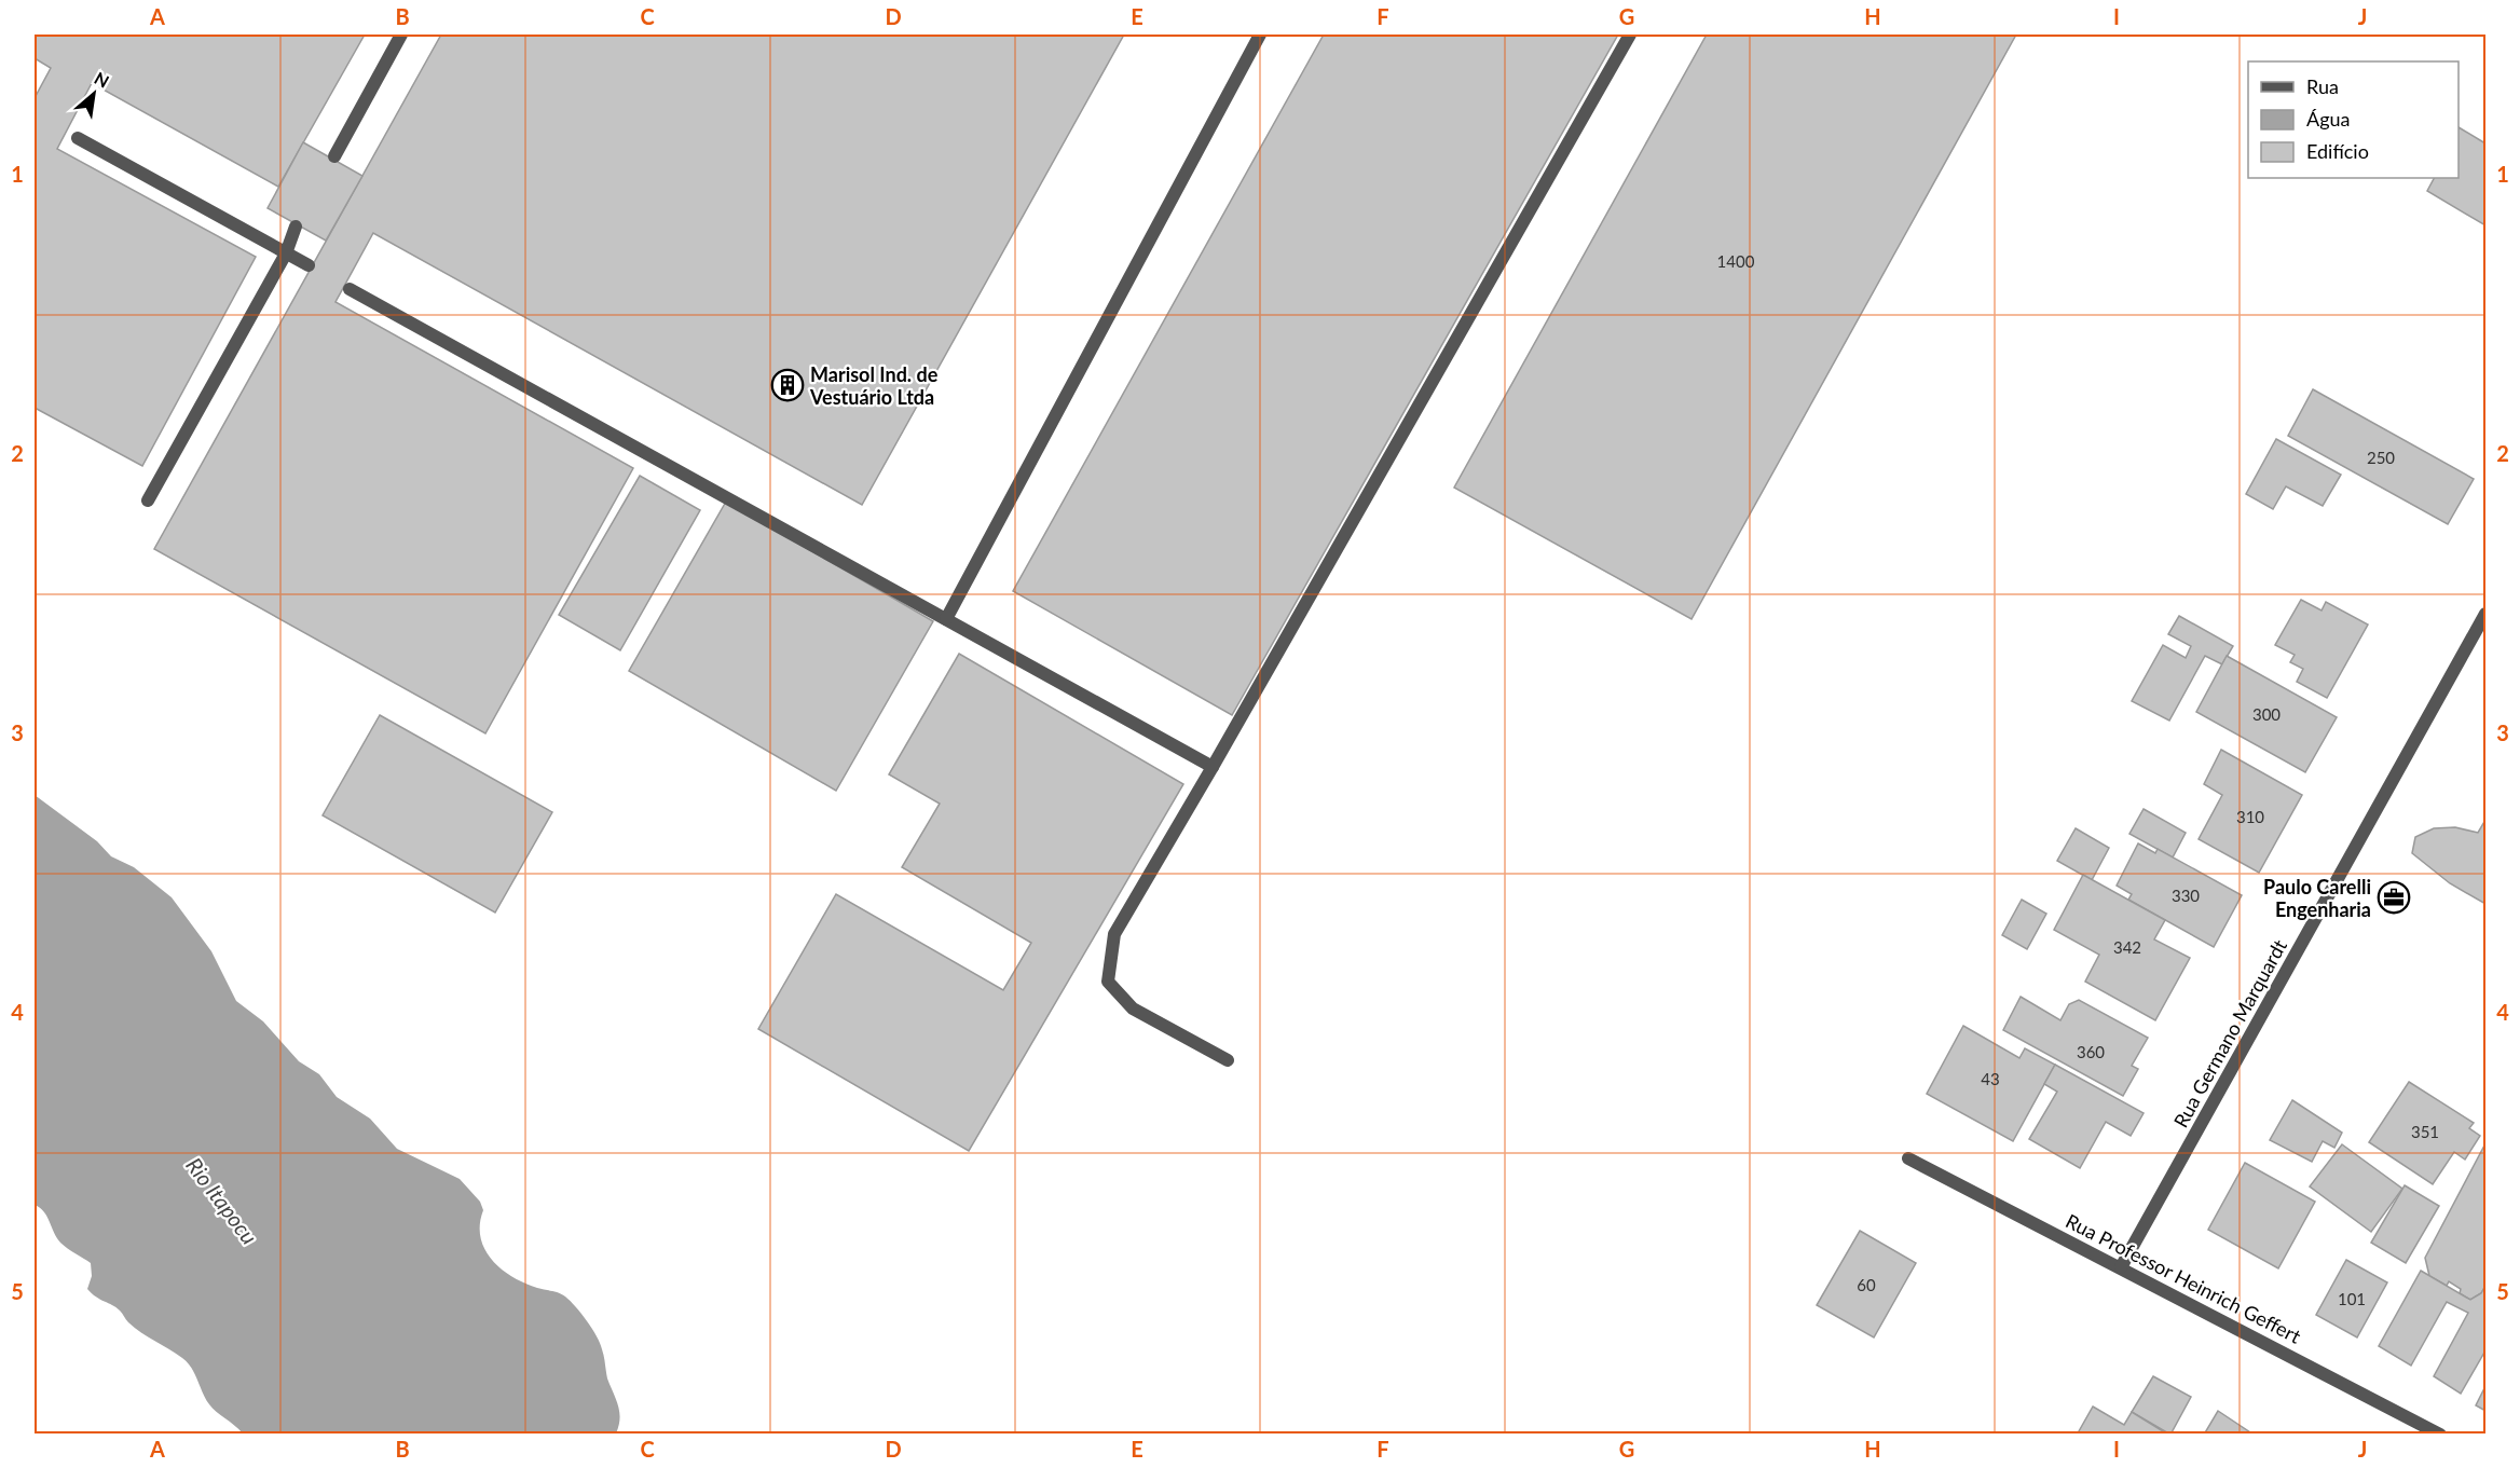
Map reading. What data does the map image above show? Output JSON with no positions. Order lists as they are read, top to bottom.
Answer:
{
  "streets": {
    "street": ["Rua Germano Marquardt", "Rua Professor Heinrich Geffert"]
  },
  "crossings": [
    ["Rua Germano Marquardt", "Rua Professor Heinrich Geffert"]
  ],
  "water": ["Rio Itapocu"],
  "places": {
    "building": ["Marisol Ind. de Vestuário Ltda"],
    "office": ["Paulo Carelli Engenharia"]
  },
  "house_numbers": [
    "1400",
    "250",
    "300",
    "310",
    "330",
    "342",
    "360",
    "43",
    "351",
    "60",
    "101"
  ],
  "legend": ["Rua", "Água", "Edifício"],
  "north": "top right",
  "grid": {
    "columns": [
      "A",
      "B",
      "C",
      "D",
      "E",
      "F",
      "G",
      "H",
      "I",
      "J"
    ],
    "rows": [
      "1",
      "2",
      "3",
      "4",
      "5"
    ]
  }
}
